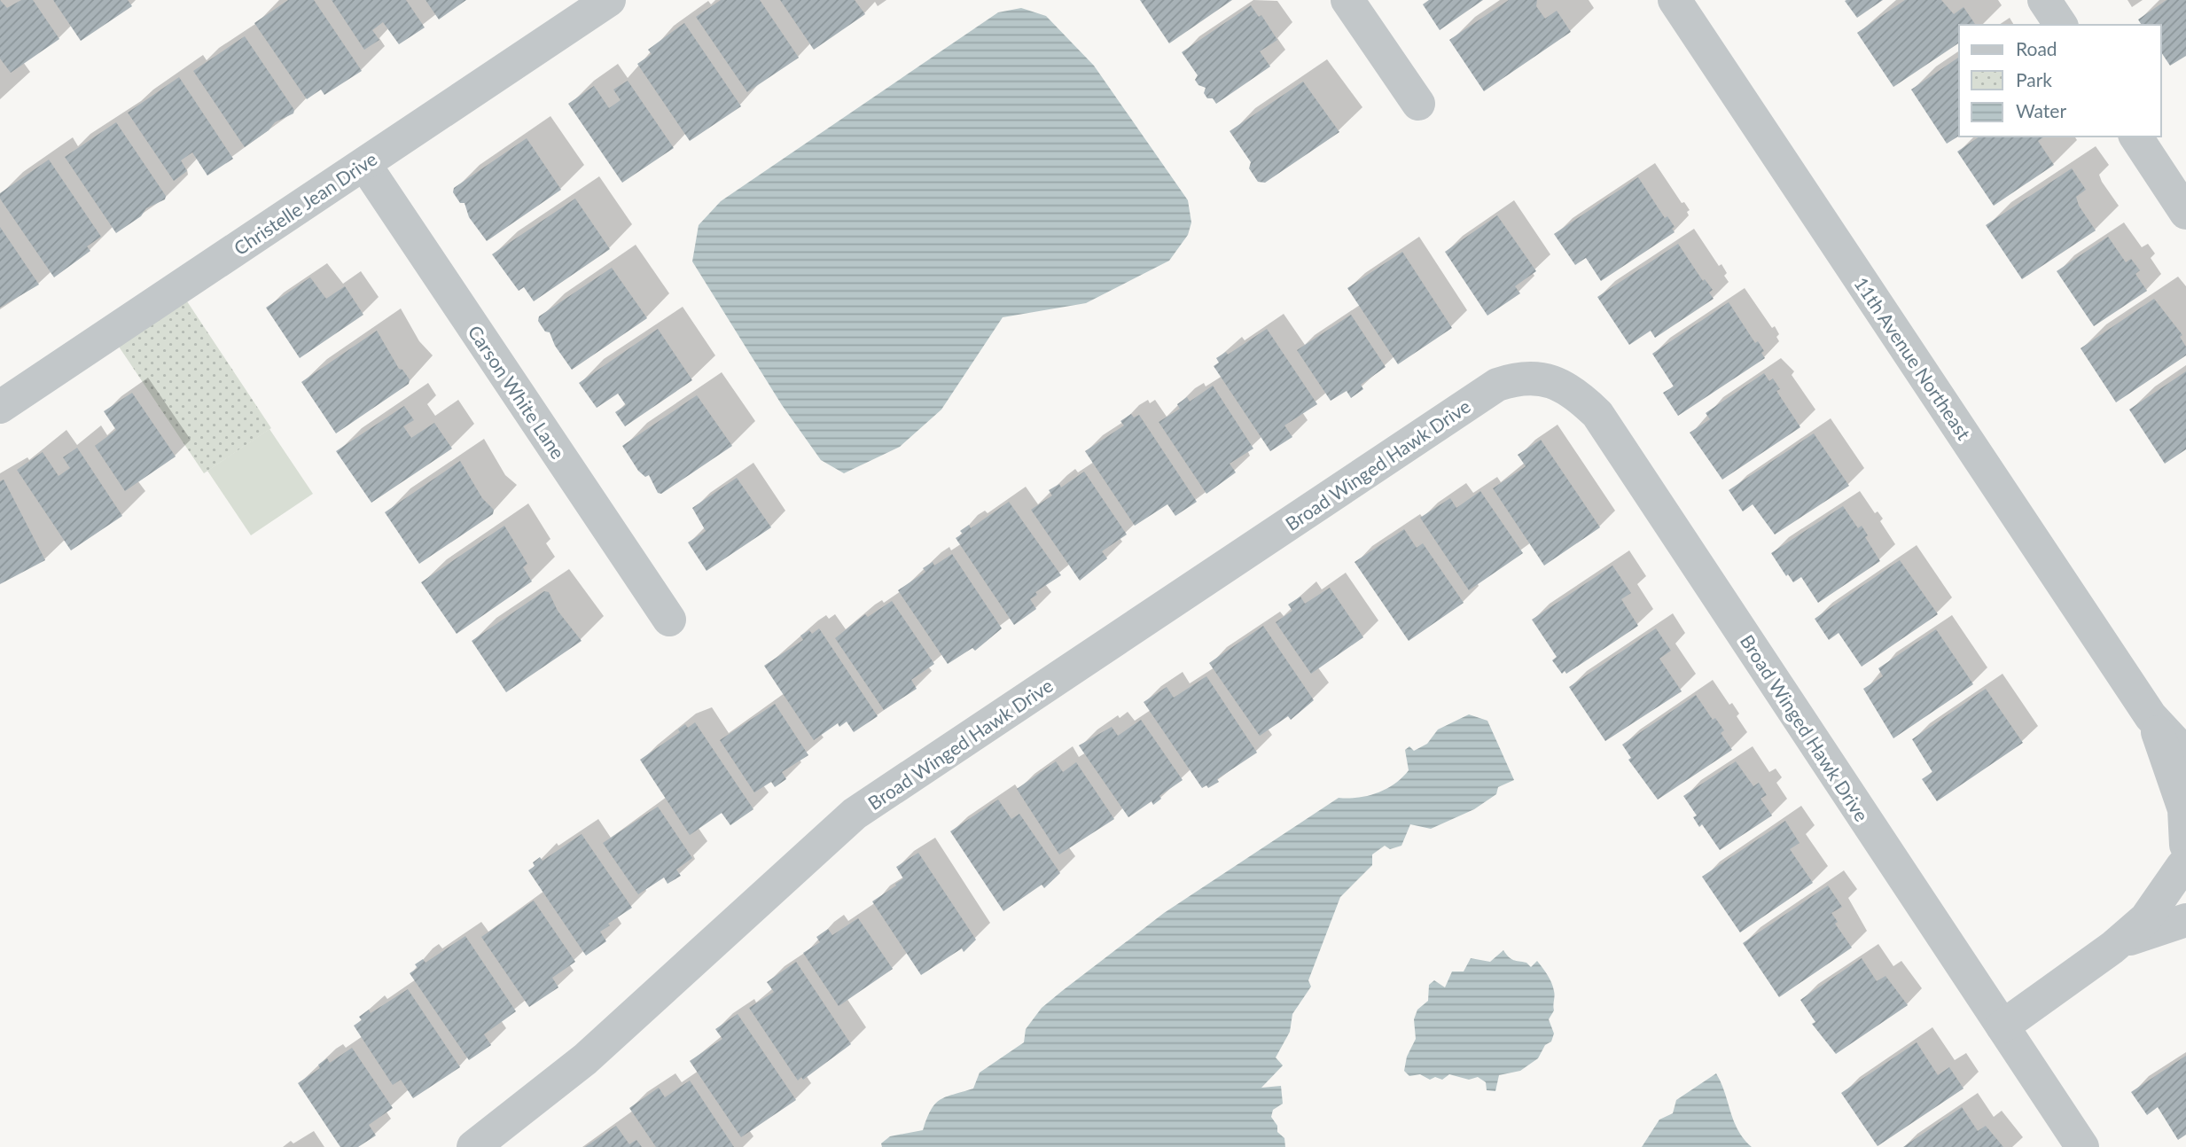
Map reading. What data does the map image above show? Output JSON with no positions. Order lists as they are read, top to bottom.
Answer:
{
  "streets": {
    "street": [
      "Christelle Jean Drive",
      "11th Avenue Northeast",
      "Carson White Lane",
      "Broad Winged Hawk Drive"
    ]
  },
  "crossings": [
    ["Christelle Jean Drive", "Carson White Lane"]
  ],
  "legend": ["Road", "Park", "Water"]
}
